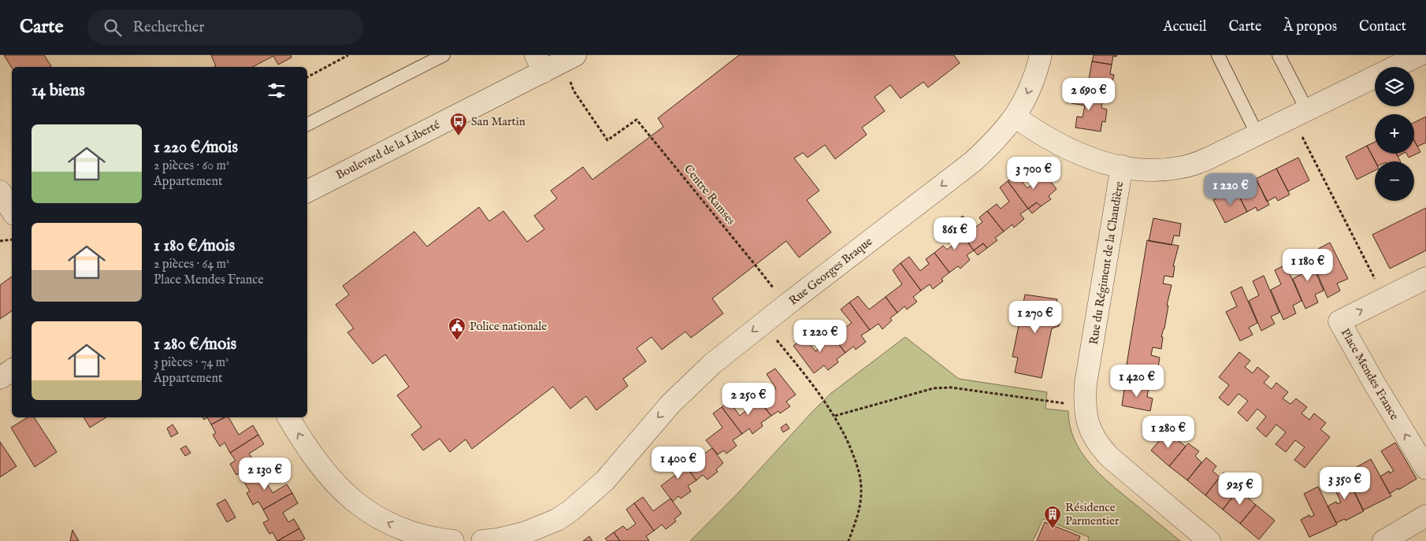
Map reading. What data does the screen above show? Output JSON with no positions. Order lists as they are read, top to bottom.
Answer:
{
  "streets": {
    "street": [
      "Boulevard de la Liberté",
      "Rue du Régiment de la Chaudière",
      "Rue Georges Braque",
      "Place Mendes France"
    ],
    "path": ["Centre Ramses"]
  },
  "crossings": [
    ["Boulevard de la Liberté", "Centre Ramses"],
    ["Rue du Régiment de la Chaudière", "Rue Georges Braque"]
  ],
  "one_way": ["Rue Georges Braque"],
  "places": {
    "bus stop": ["San Martin"],
    "public building": ["Police nationale"],
    "building": ["Résidence Parmentier"]
  },
  "page": {
    "header": "Carte",
    "search": "Rechercher",
    "nav": [
      "Accueil",
      "Carte",
      "À propos",
      "Contact"
    ],
    "map_buttons": ["+", "−"],
    "heading": "14 biens",
    "price": [
      "2 690 €",
      "3 700 €",
      "1 220 €",
      "861 €",
      "1 180 €",
      "1 270 €",
      "1 220 €",
      "1 420 €",
      "2 250 €",
      "1 280 €",
      "1 400 €",
      "2 130 €",
      "3 350 €",
      "925 €"
    ],
    "list": [
      {
        "name": "1 220 €/mois",
        "note": "2 pièces · 60 m² · Appartement"
      },
      {
        "name": "1 180 €/mois",
        "note": "2 pièces · 64 m² · Place Mendes France"
      },
      {
        "name": "1 280 €/mois",
        "note": "3 pièces · 74 m² · Appartement"
      }
    ]
  }
}
